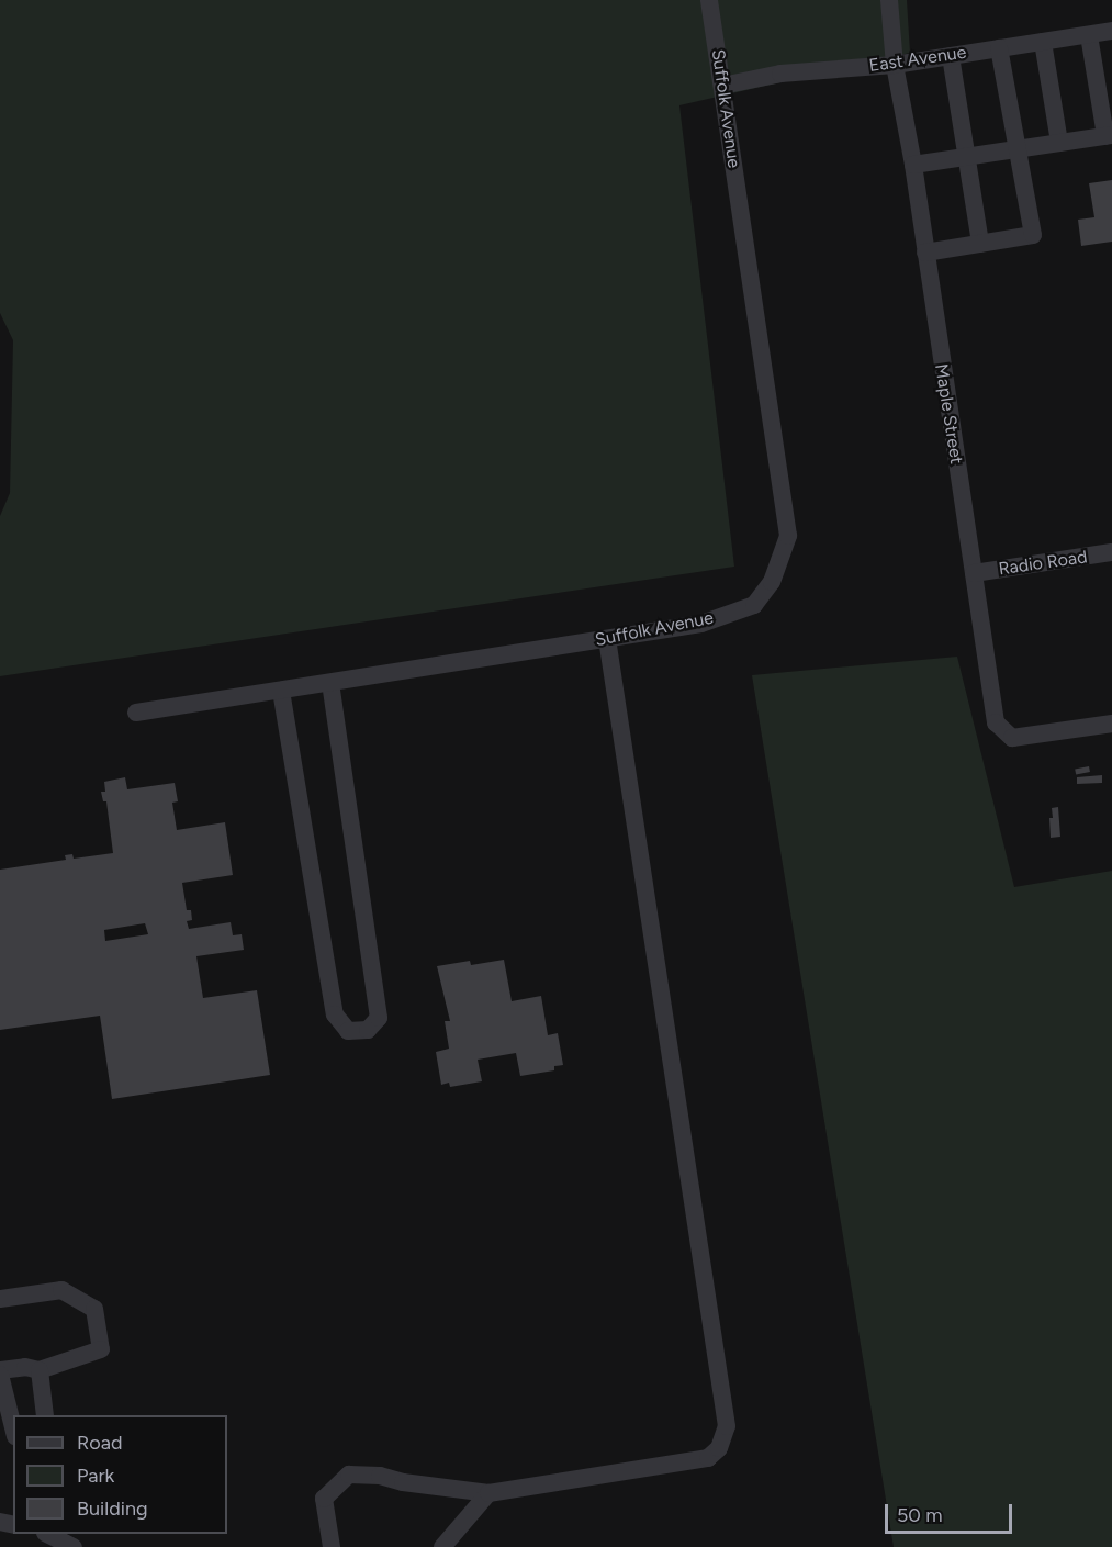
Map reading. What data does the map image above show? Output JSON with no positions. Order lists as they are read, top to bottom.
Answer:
{
  "streets": {
    "street": [
      "East Avenue",
      "Suffolk Avenue",
      "Maple Street",
      "Radio Road"
    ]
  },
  "crossings": [
    ["East Avenue", "Suffolk Avenue"],
    ["East Avenue", "Maple Street"],
    ["Maple Street", "Radio Road"]
  ],
  "legend": ["Road", "Park", "Building"],
  "scale_bar": "50 m"
}
